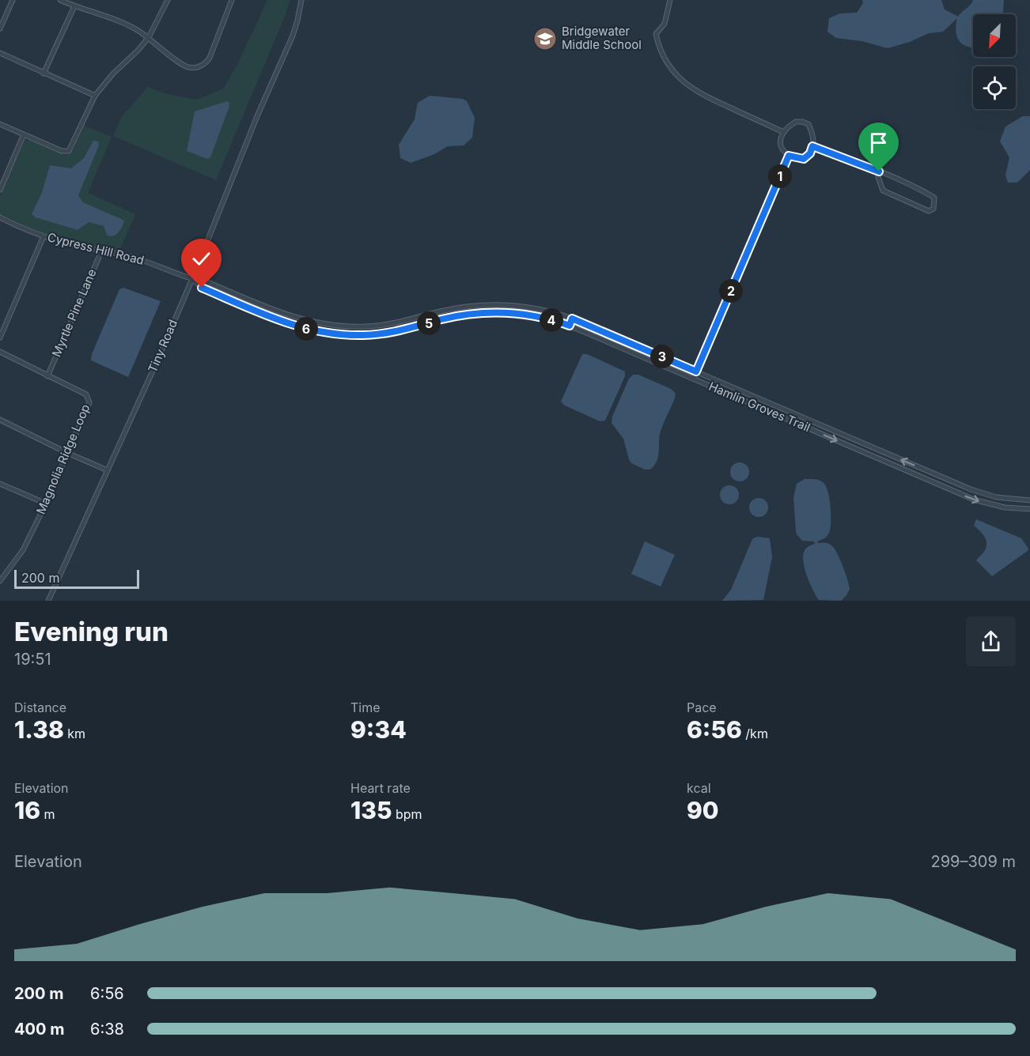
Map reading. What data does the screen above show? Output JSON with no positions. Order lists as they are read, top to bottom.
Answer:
{
  "streets": {
    "street": [
      "Cypress Hill Road",
      "Myrtle Pine Lane",
      "Tiny Road",
      "Hamlin Groves Trail",
      "Magnolia Ridge Loop"
    ]
  },
  "crossings": [
    ["Cypress Hill Road", "Myrtle Pine Lane"],
    ["Cypress Hill Road", "Tiny Road"],
    ["Cypress Hill Road", "Hamlin Groves Trail"],
    ["Myrtle Pine Lane", "Magnolia Ridge Loop"],
    ["Tiny Road", "Hamlin Groves Trail"]
  ],
  "places": {
    "school or university": ["Bridgewater Middle School"]
  },
  "scale_bar": "200 m",
  "north": "bottom left",
  "page": {
    "pins": [
      "1",
      "2",
      "4",
      "5",
      "6",
      "3"
    ],
    "scale": "200 m",
    "heading": ["Evening run", "19:51"],
    "stats": [
      ["Distance", "1.38 km"],
      ["Time", "9:34"],
      ["Pace", "6:56 /km"],
      ["Elevation", "16 m"],
      ["Heart rate", "135 bpm"],
      ["kcal", "90"]
    ],
    "chart": ["Elevation", "299–309 m"],
    "list": [
      {
        "name": "200 m",
        "note": "6:56"
      },
      {
        "name": "400 m",
        "note": "6:38"
      }
    ]
  }
}
